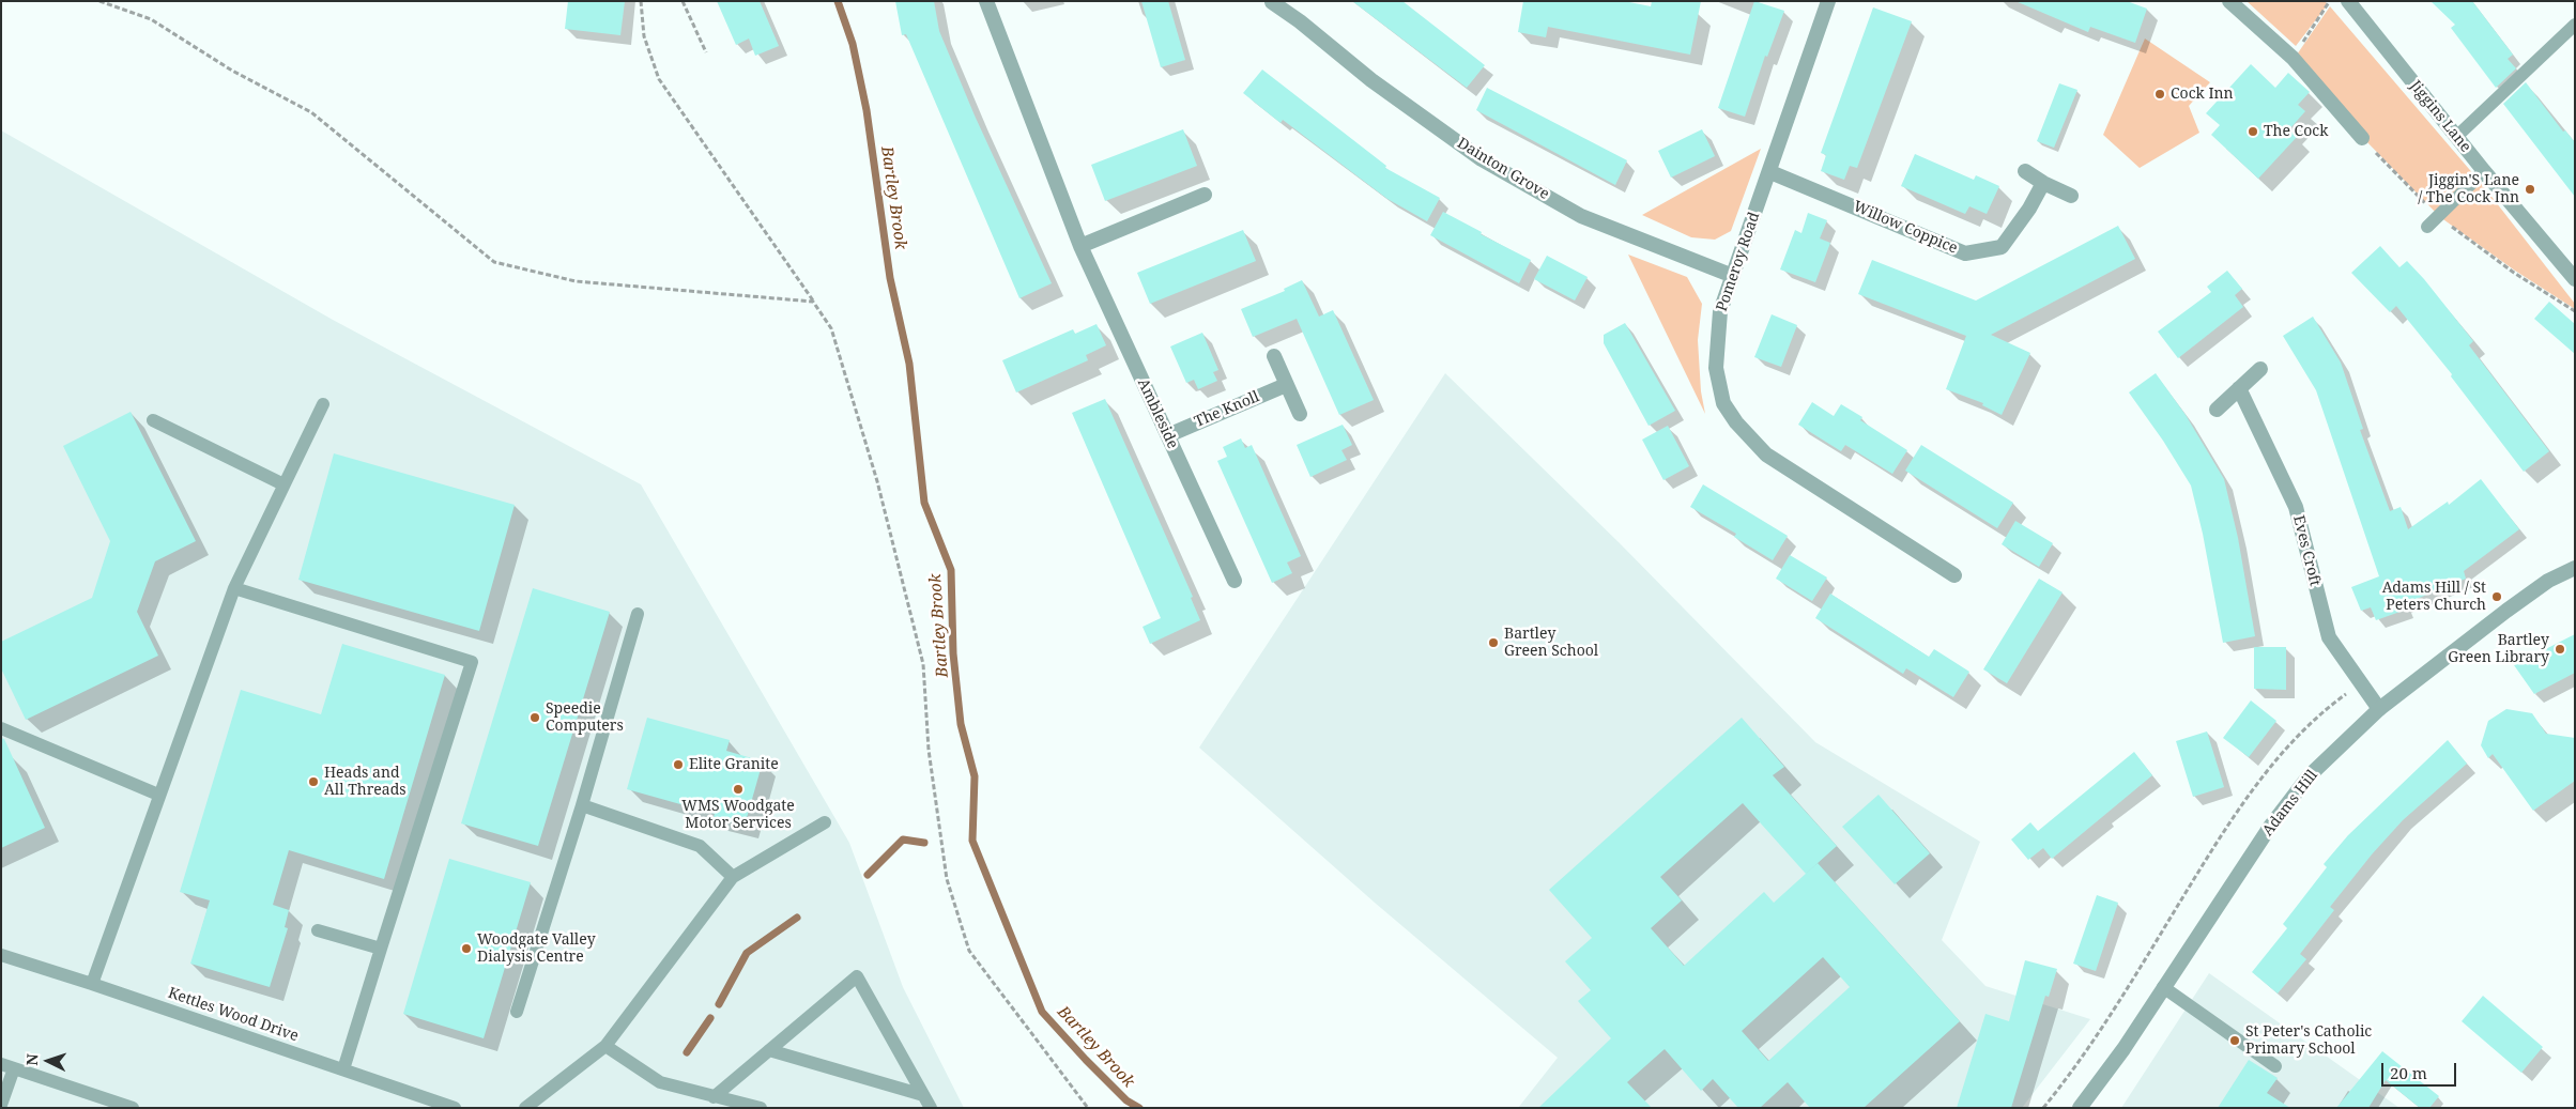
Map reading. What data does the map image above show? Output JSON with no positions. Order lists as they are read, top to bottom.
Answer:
{
  "streets": {
    "street": [
      "Jiggins Lane",
      "Dainton Grove",
      "Willow Coppice",
      "Pomeroy Road",
      "The Knoll",
      "Ambleside",
      "Eves Croft",
      "Adams Hill"
    ],
    "lane": ["Kettles Wood Drive"]
  },
  "crossings": [
    ["Dainton Grove", "Pomeroy Road"],
    ["Willow Coppice", "Pomeroy Road"],
    ["The Knoll", "Ambleside"],
    ["Eves Croft", "Adams Hill"]
  ],
  "water": ["Bartley Brook"],
  "places": [
    "Cock Inn",
    "The Cock",
    "Jiggin'S Lane / The Cock Inn",
    "Adams Hill / St Peters Church",
    "Bartley Green School",
    "Bartley Green Library",
    "Speedie Computers",
    "Elite Granite",
    "Heads and All Threads",
    "WMS Woodgate Motor Services",
    "Woodgate Valley Dialysis Centre",
    "St Peter's Catholic Primary School"
  ],
  "scale_bar": "20 m",
  "north": "left"
}
